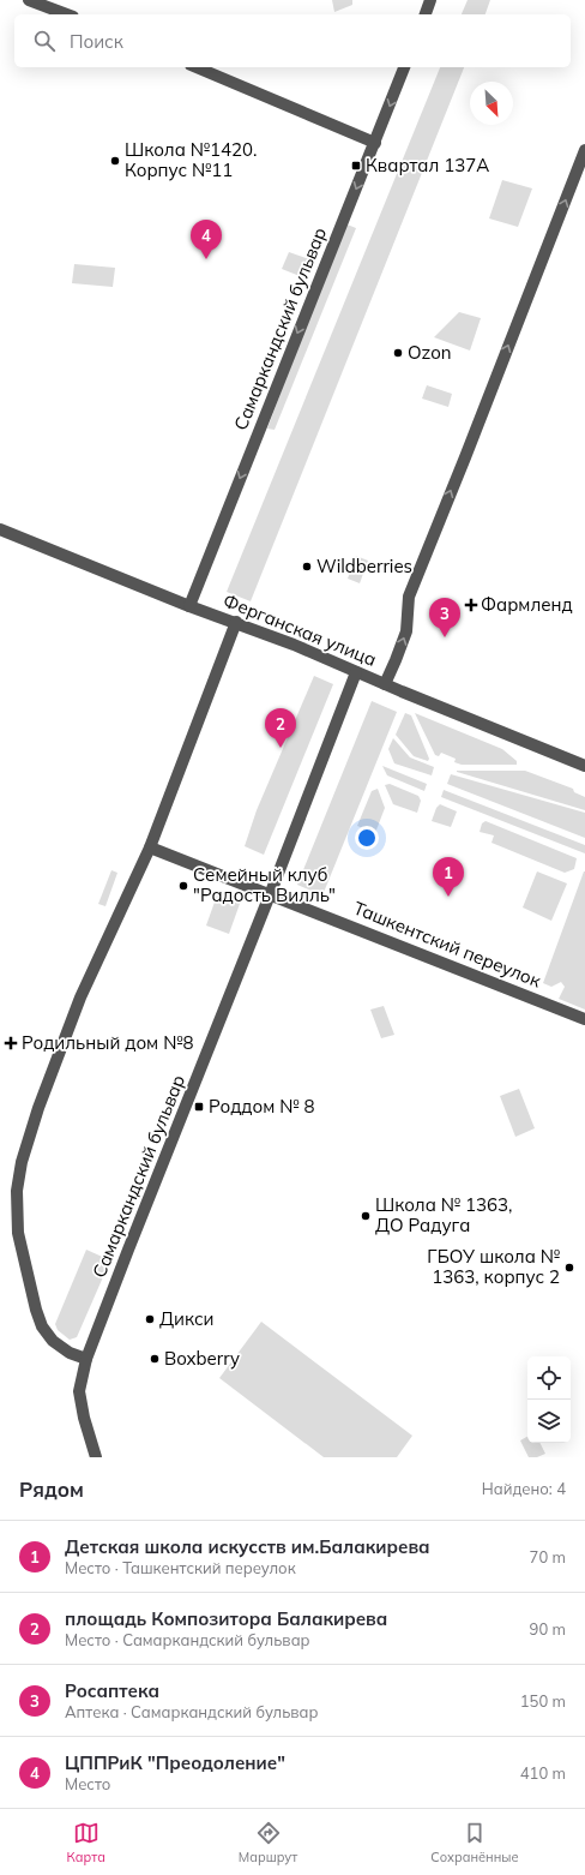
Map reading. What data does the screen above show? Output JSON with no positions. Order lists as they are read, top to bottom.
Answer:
{
  "streets": {
    "street": ["Самаркандский бульвар", "Ферганская улица", "Ташкентский переулок"]
  },
  "crossings": [
    ["Самаркандский бульвар", "Ферганская улица"],
    ["Самаркандский бульвар", "Ташкентский переулок"]
  ],
  "one_way": ["Самаркандский бульвар"],
  "places": {
    "other": [
      "Школа №1420. Корпус №11",
      "Ozon",
      "Wildberries",
      "Семейный клуб \"Радость Вилль\"",
      "Школа № 1363, ДО Радуга",
      "ГБОУ школа № 1363, корпус 2",
      "Дикси",
      "Boxberry"
    ],
    "transit": ["Квартал 137А", "Роддом № 8"],
    "health": ["Фармленд", "Родильный дом №8"]
  },
  "north": "bottom right",
  "page": {
    "search": "Поиск",
    "pins": [
      "4",
      "3",
      "2",
      "1"
    ],
    "heading": ["Рядом", "Найдено: 4"],
    "list": [
      {
        "mark": "1",
        "name": "Детская школа искусств им.Балакирева",
        "note": "Место · Ташкентский переулок",
        "value": "70 m"
      },
      {
        "mark": "2",
        "name": "площадь Композитора Балакирева",
        "note": "Место · Самаркандский бульвар",
        "value": "90 m"
      },
      {
        "mark": "3",
        "name": "Росаптека",
        "note": "Аптека · Самаркандский бульвар",
        "value": "150 m"
      },
      {
        "mark": "4",
        "name": "ЦППРиК \"Преодоление\"",
        "note": "Место",
        "value": "410 m"
      }
    ],
    "nav": ["Карта", "Маршрут", "Сохранённые"]
  }
}
